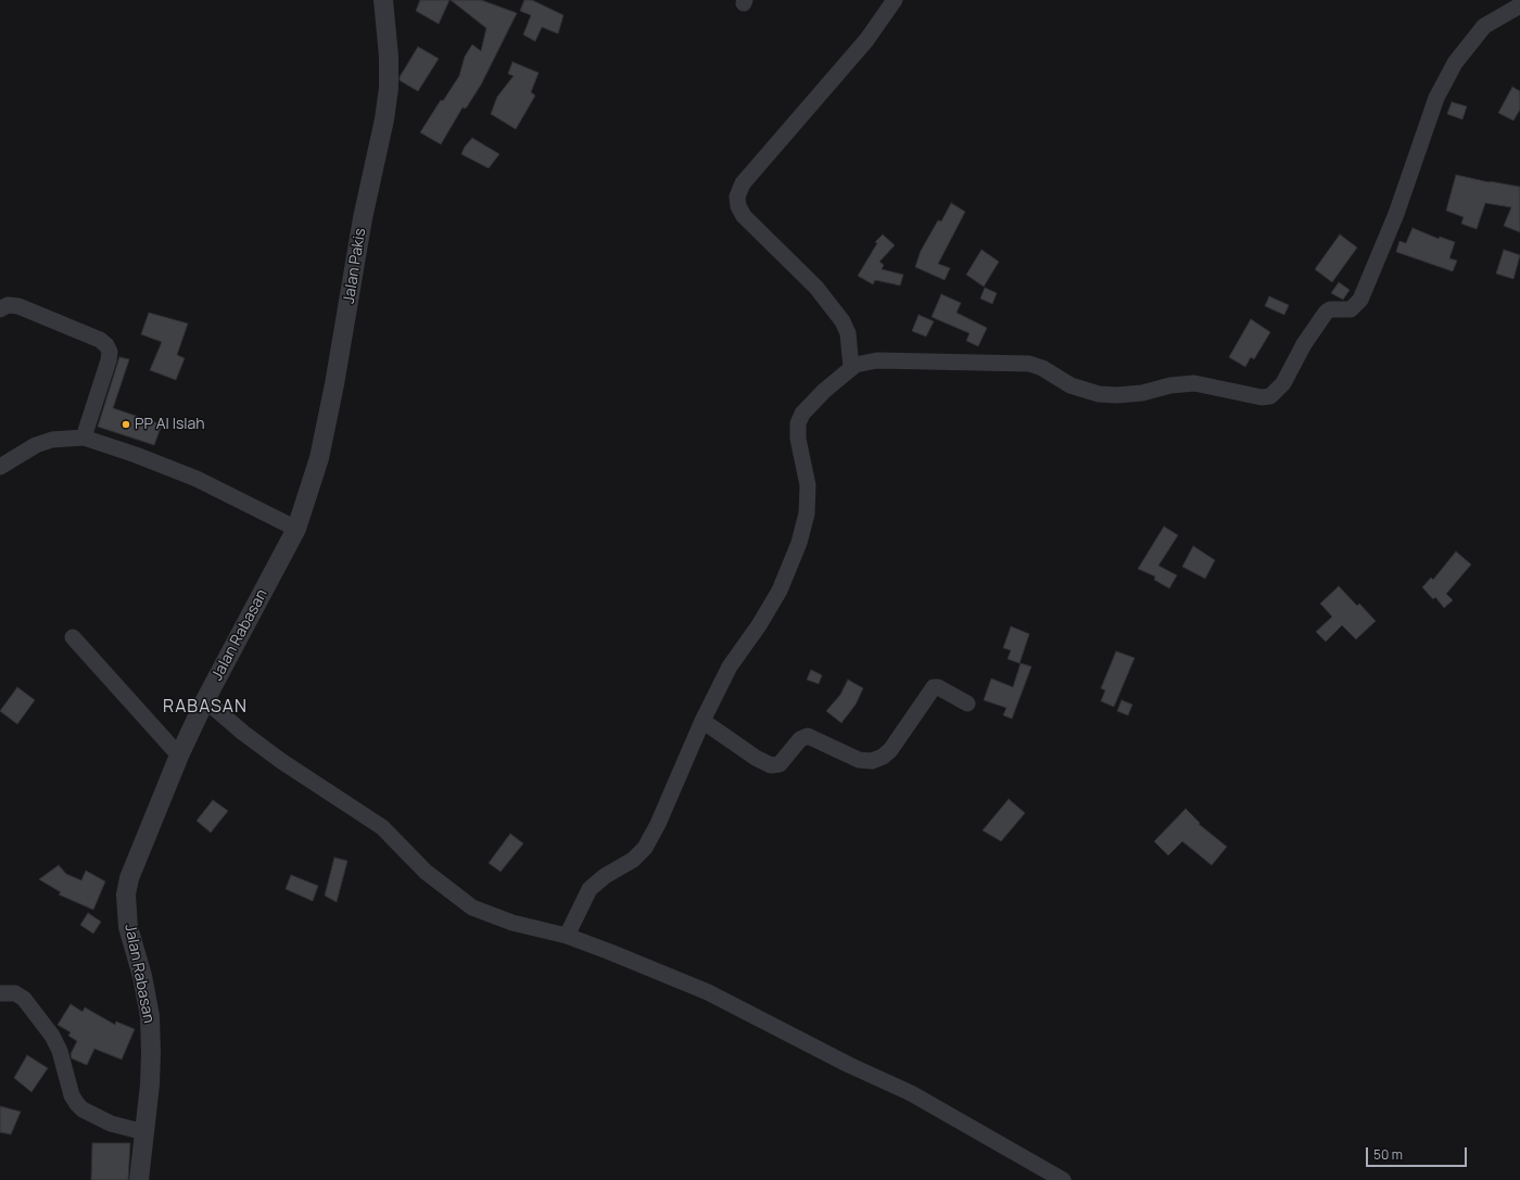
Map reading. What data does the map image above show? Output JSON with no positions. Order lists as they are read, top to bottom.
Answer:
{
  "streets": {
    "street": ["Jalan Pakis", "Jalan Rabasan"]
  },
  "crossings": [
    ["Jalan Pakis", "Jalan Rabasan"]
  ],
  "districts": ["RABASAN"],
  "places": ["PP Al Islah"],
  "scale_bar": "50 m"
}
